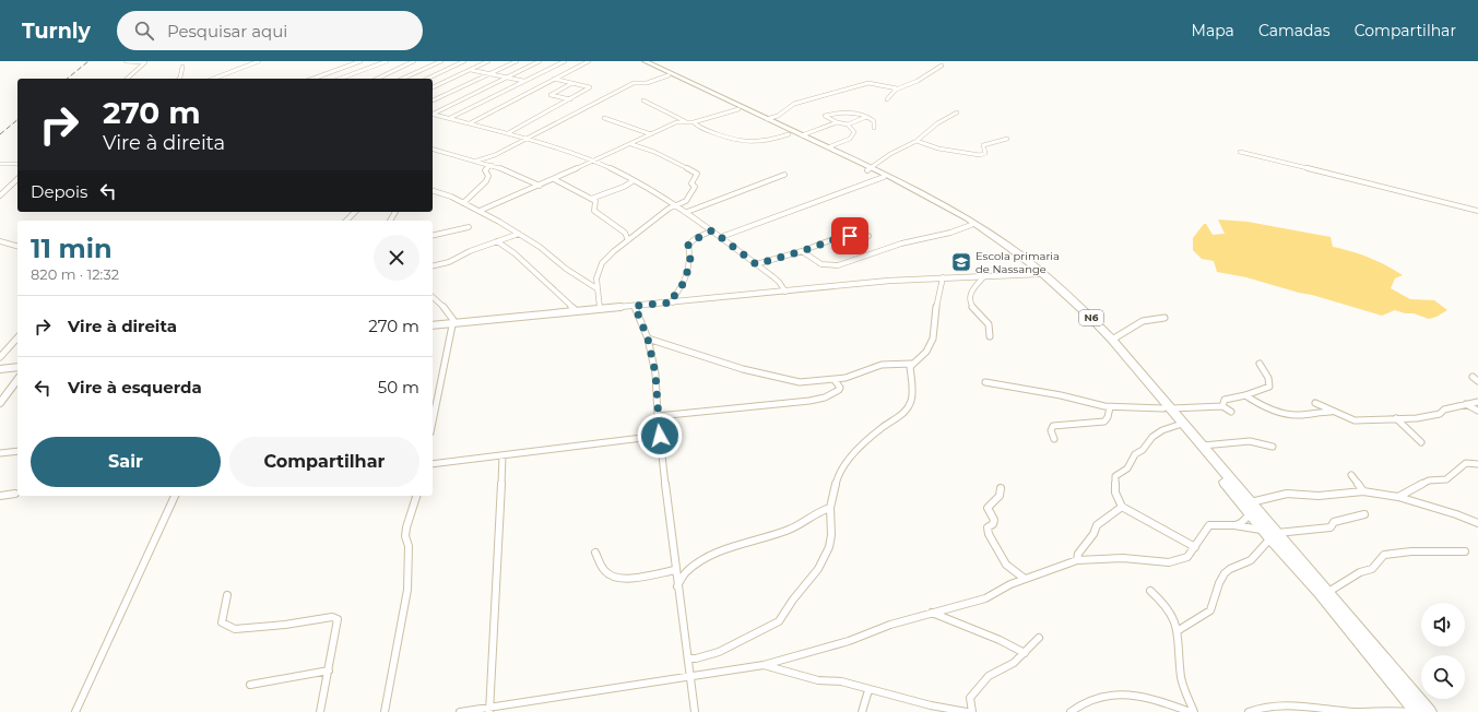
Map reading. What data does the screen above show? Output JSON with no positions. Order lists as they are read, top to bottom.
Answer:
{
  "streets": {
    "highway": ["N6"]
  },
  "places": {
    "school or university": ["Escola primaria de Nassange"]
  },
  "page": {
    "header": "Turnly",
    "search": "Pesquisar aqui",
    "nav": ["Mapa", "Camadas", "Compartilhar"],
    "turn": ["270 m", "Vire à direita"],
    "then": "Depois",
    "heading": ["11 min", "820 m · 12:32"],
    "list": [
      {
        "name": "Vire à direita",
        "value": "270 m"
      },
      {
        "name": "Vire à esquerda",
        "value": "50 m"
      }
    ],
    "buttons": ["Sair", "Compartilhar"]
  }
}
